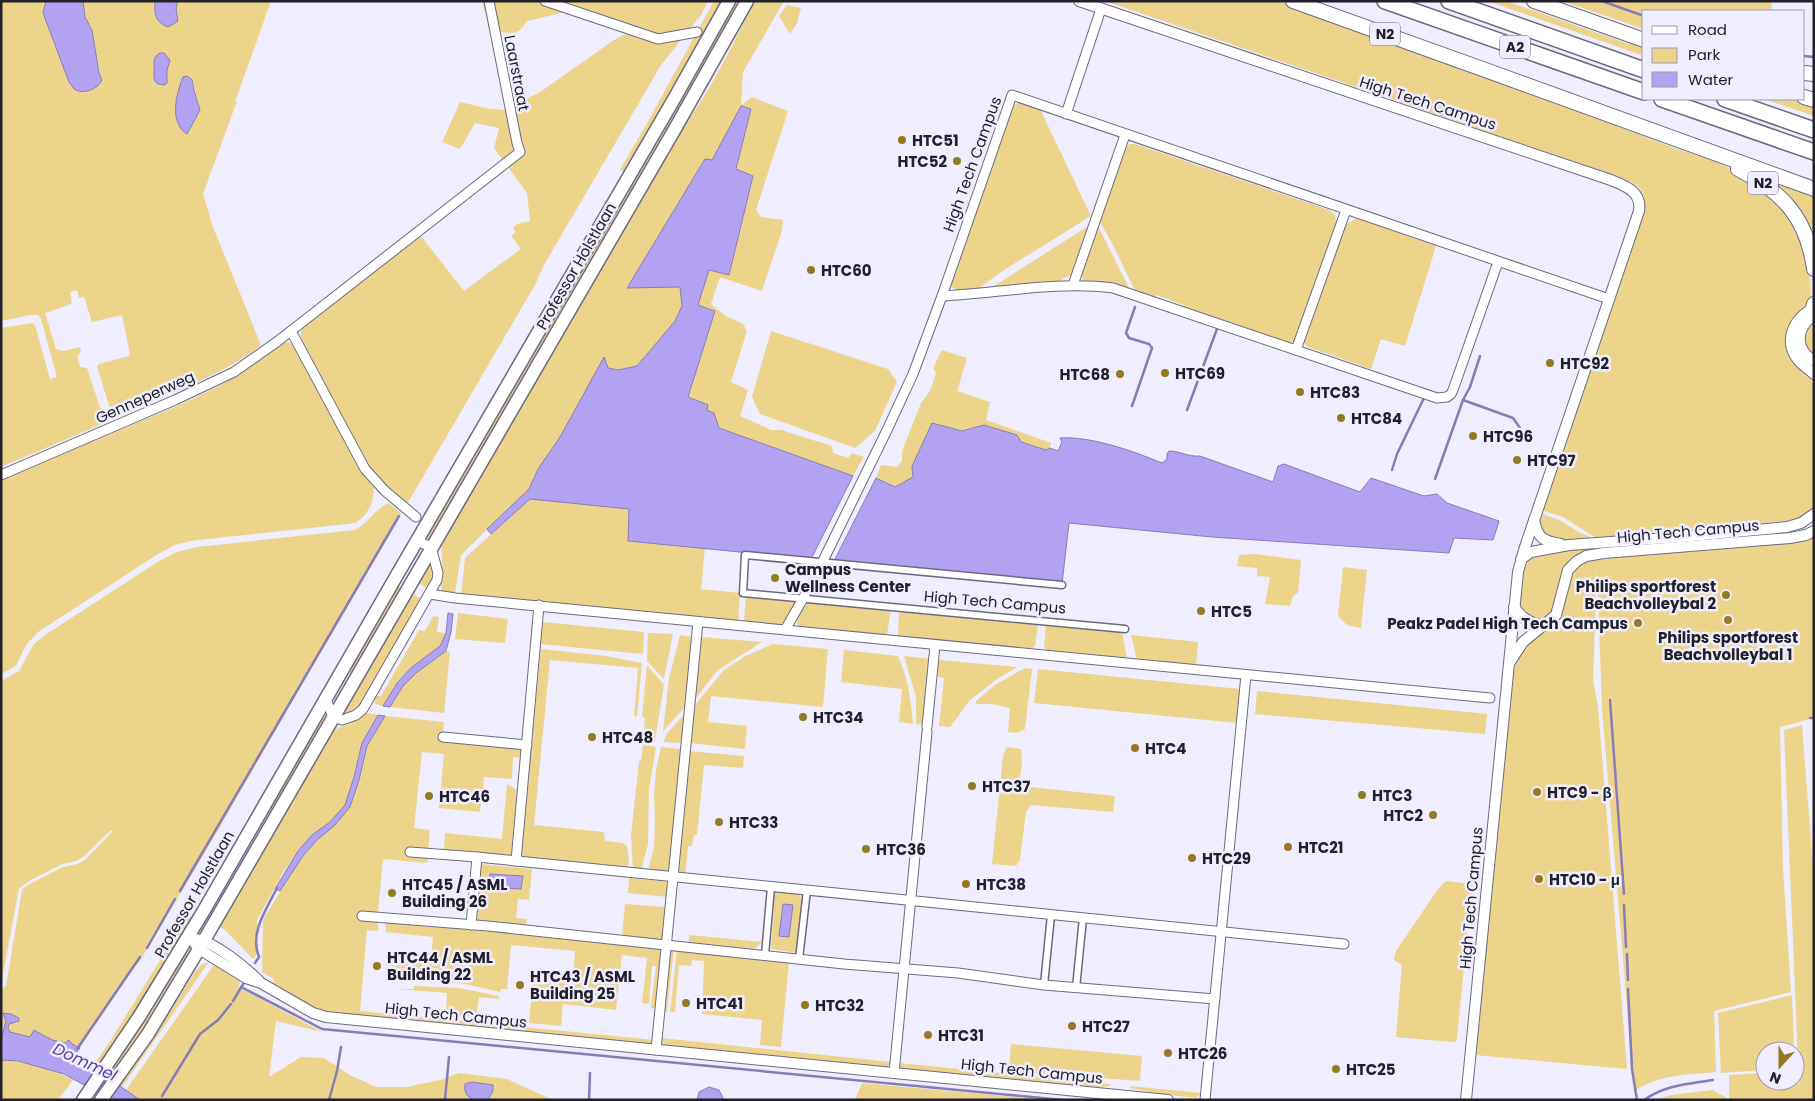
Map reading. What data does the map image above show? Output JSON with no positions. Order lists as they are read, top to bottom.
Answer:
{
  "streets": {
    "highway": ["N2", "A2"],
    "main road": ["Professor Holstlaan"],
    "street": ["Laarstraat", "High Tech Campus", "Genneperweg"]
  },
  "crossings": [
    ["Laarstraat", "Genneperweg"],
    ["High Tech Campus", "Professor Holstlaan"]
  ],
  "water": ["Dommel"],
  "places": [
    "HTC51",
    "HTC52",
    "HTC60",
    "HTC92",
    "HTC69",
    "HTC68",
    "HTC83",
    "HTC84",
    "HTC96",
    "HTC97",
    "Campus Wellness Center",
    "Philips sportforest Beachvolleybal 2",
    "HTC5",
    "Philips sportforest Beachvolleybal 1",
    "Peakz Padel High Tech Campus",
    "HTC34",
    "HTC48",
    "HTC4",
    "HTC37",
    "HTC9 - β",
    "HTC3",
    "HTC46",
    "HTC2",
    "HTC33",
    "HTC21",
    "HTC36",
    "HTC29",
    "HTC10 - μ",
    "HTC38",
    "HTC45 / ASML Building 26",
    "HTC44 / ASML Building 22",
    "HTC43 / ASML Building 25",
    "HTC41",
    "HTC32",
    "HTC27",
    "HTC31",
    "HTC26",
    "HTC25"
  ],
  "legend": ["Road", "Park", "Water"],
  "north": "bottom"
}
